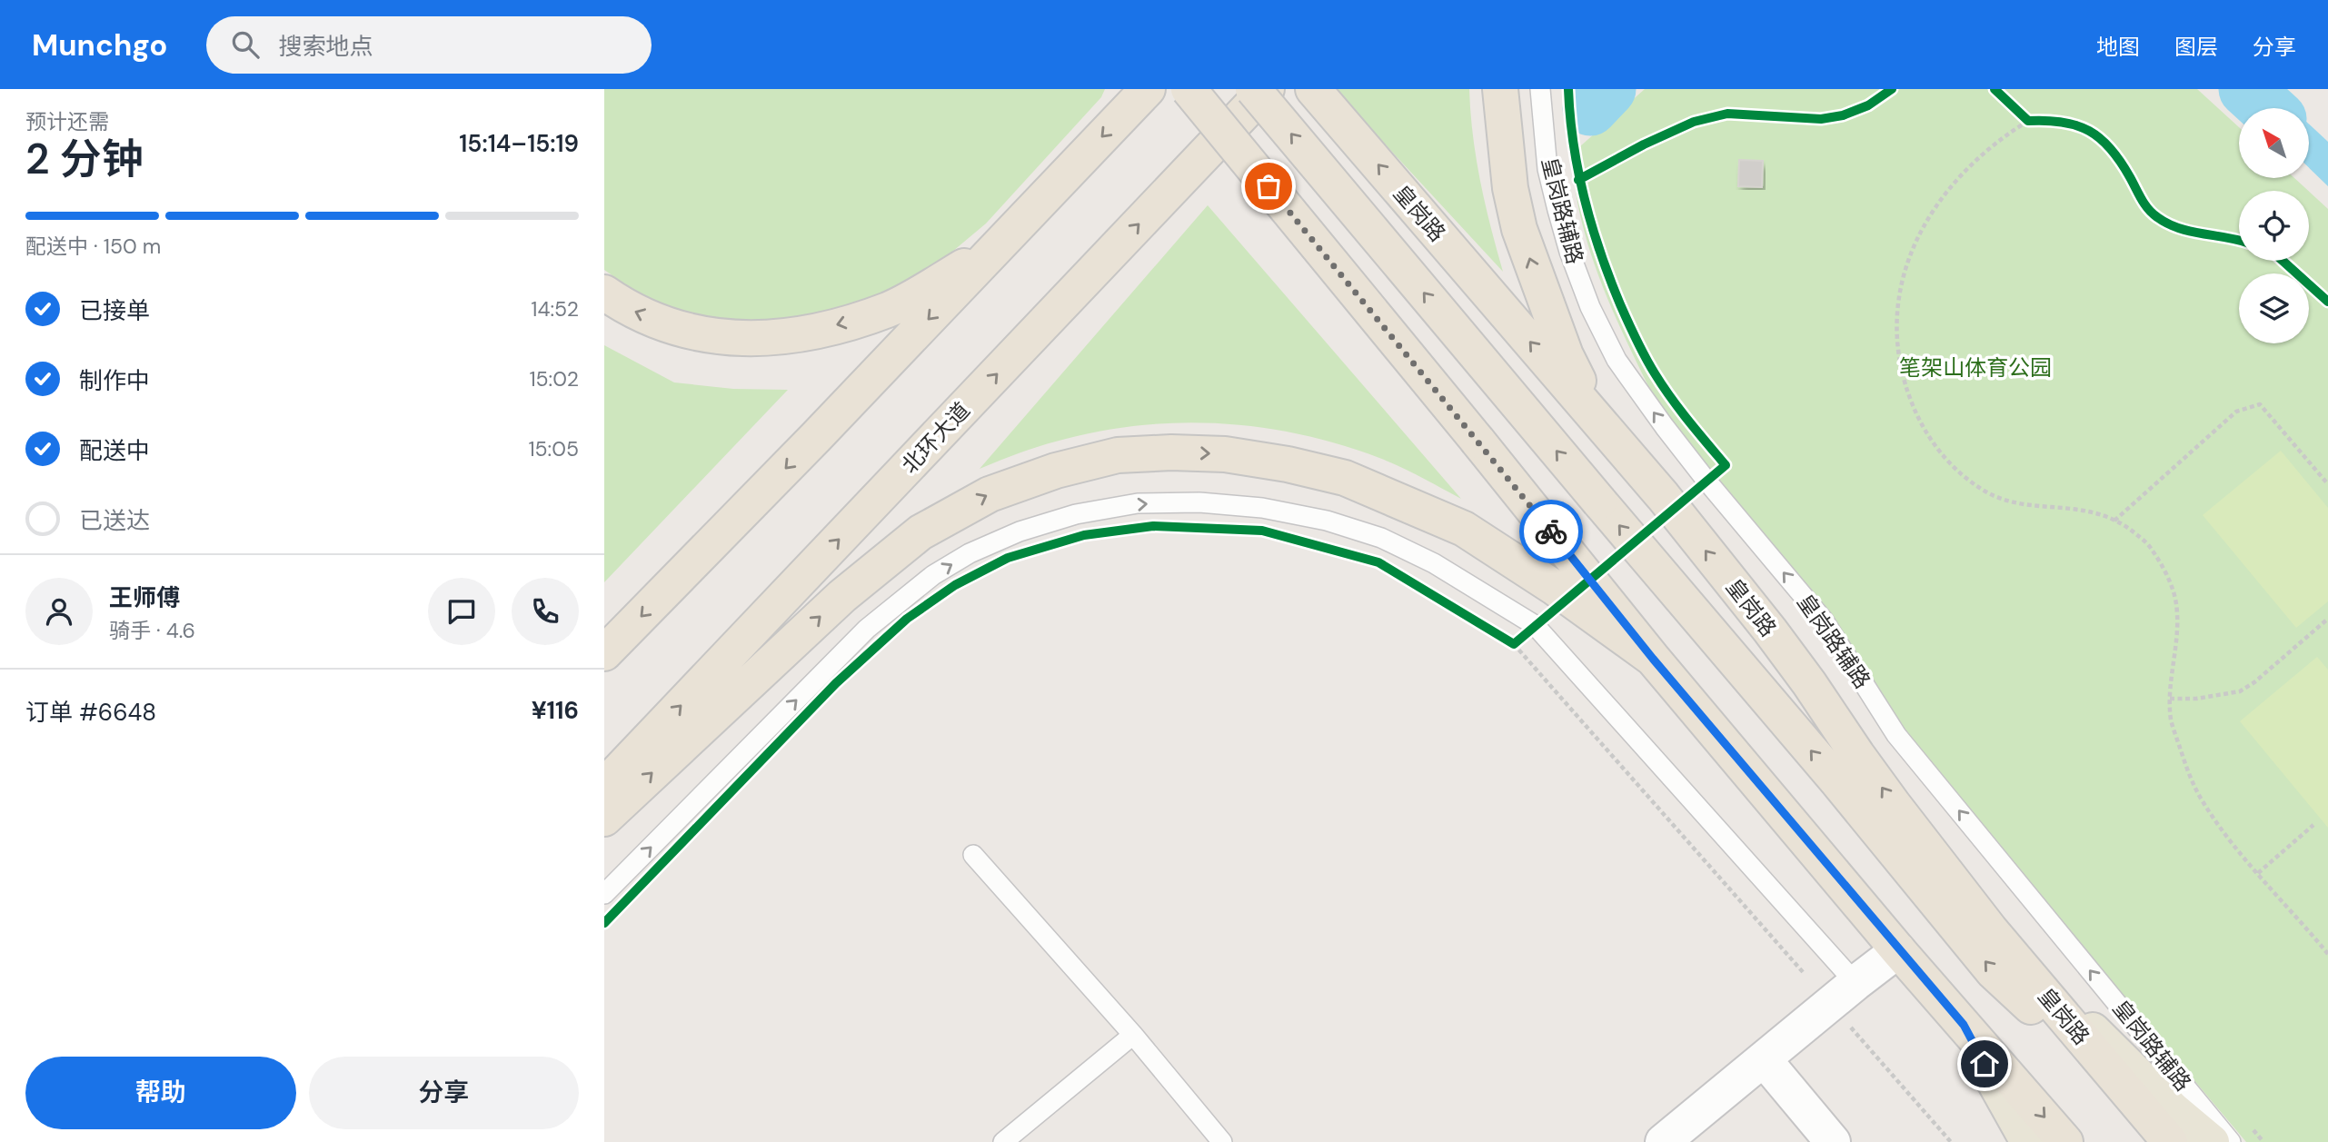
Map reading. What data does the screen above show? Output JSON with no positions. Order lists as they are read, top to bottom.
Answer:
{
  "streets": {
    "highway": ["皇岗路", "北环大道"],
    "main road": ["皇岗路辅路"]
  },
  "crossings": [
    ["皇岗路辅路", "皇岗路"]
  ],
  "one_way": ["皇岗路辅路"],
  "parks": ["笔架山体育公园"],
  "north": "top left",
  "page": {
    "header": "Munchgo",
    "search": "搜索地点",
    "nav": ["地图", "图层", "分享"],
    "heading": ["2 分钟", "预计还需", "15:14–15:19"],
    "panel": [
      "王师傅",
      "骑手 · 4.6",
      "订单 #6648",
      "¥116"
    ],
    "bar": "配送中 · 150 m",
    "list": [
      ["已接单", "14:52"],
      ["制作中", "15:02"],
      ["配送中", "15:05"],
      "已送达"
    ],
    "buttons": ["帮助", "分享"]
  }
}
